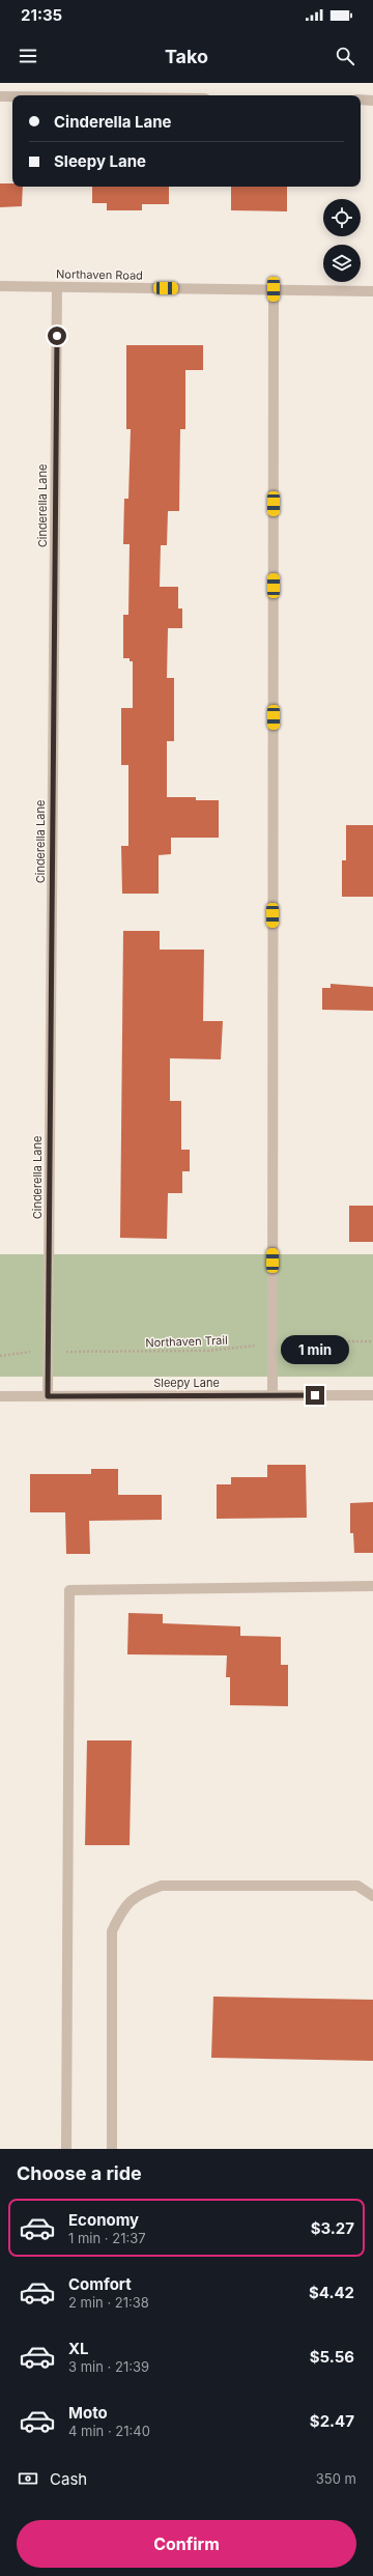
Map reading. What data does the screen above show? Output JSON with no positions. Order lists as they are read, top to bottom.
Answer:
{
  "streets": {
    "street": ["Northaven Road", "Cinderella Lane", "Sleepy Lane"],
    "path": ["Northaven Trail"]
  },
  "crossings": [
    ["Northaven Road", "Cinderella Lane"],
    ["Cinderella Lane", "Northaven Trail"],
    ["Cinderella Lane", "Sleepy Lane"]
  ],
  "page": {
    "status": "21:35",
    "header": "Tako",
    "banner": ["Cinderella Lane", "Sleepy Lane"],
    "bubble": "1 min",
    "heading": "Choose a ride",
    "list": [
      {
        "name": "Economy",
        "note": "1 min · 21:37",
        "value": "$3.27"
      },
      {
        "name": "Comfort",
        "note": "2 min · 21:38",
        "value": "$4.42"
      },
      {
        "name": "XL",
        "note": "3 min · 21:39",
        "value": "$5.56"
      },
      {
        "name": "Moto",
        "note": "4 min · 21:40",
        "value": "$2.47"
      }
    ],
    "pay": ["Cash", "350 m"],
    "buttons": "Confirm"
  }
}
